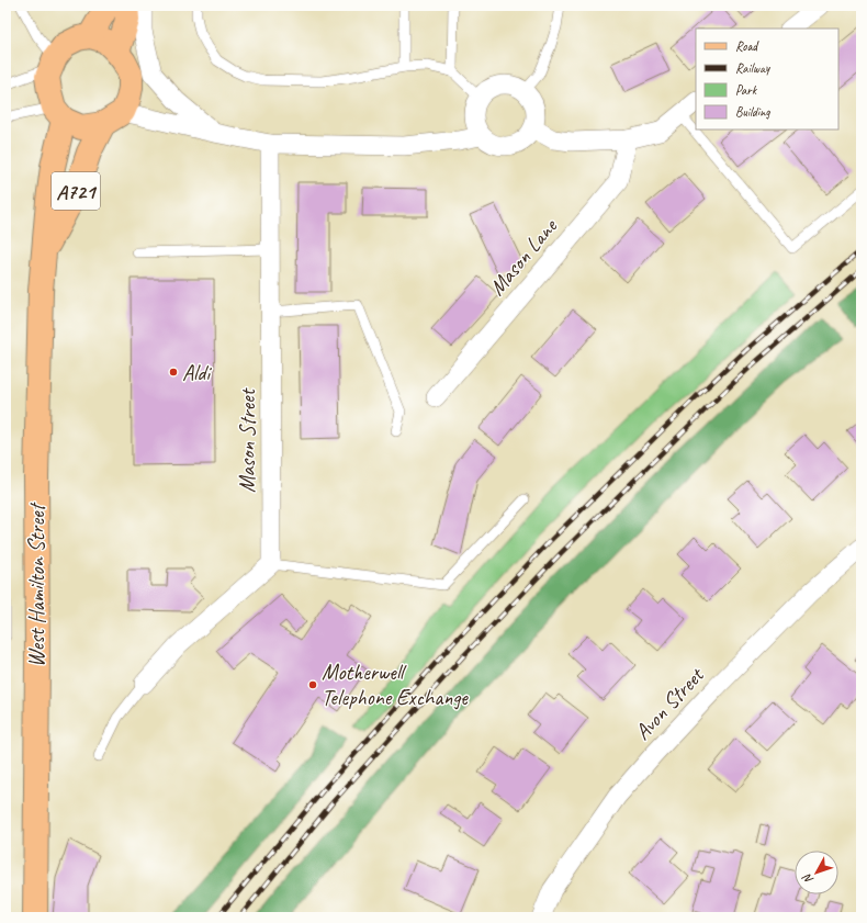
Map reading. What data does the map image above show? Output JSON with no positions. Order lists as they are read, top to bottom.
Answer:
{
  "streets": {
    "main road": ["A721", "West Hamilton Street"],
    "street": ["Mason Lane", "Mason Street", "Avon Street"]
  },
  "crossings": [
    ["A721", "West Hamilton Street"]
  ],
  "places": ["Aldi", "Motherwell Telephone Exchange"],
  "legend": [
    "Road",
    "Railway",
    "Park",
    "Building"
  ],
  "north": "bottom left"
}
